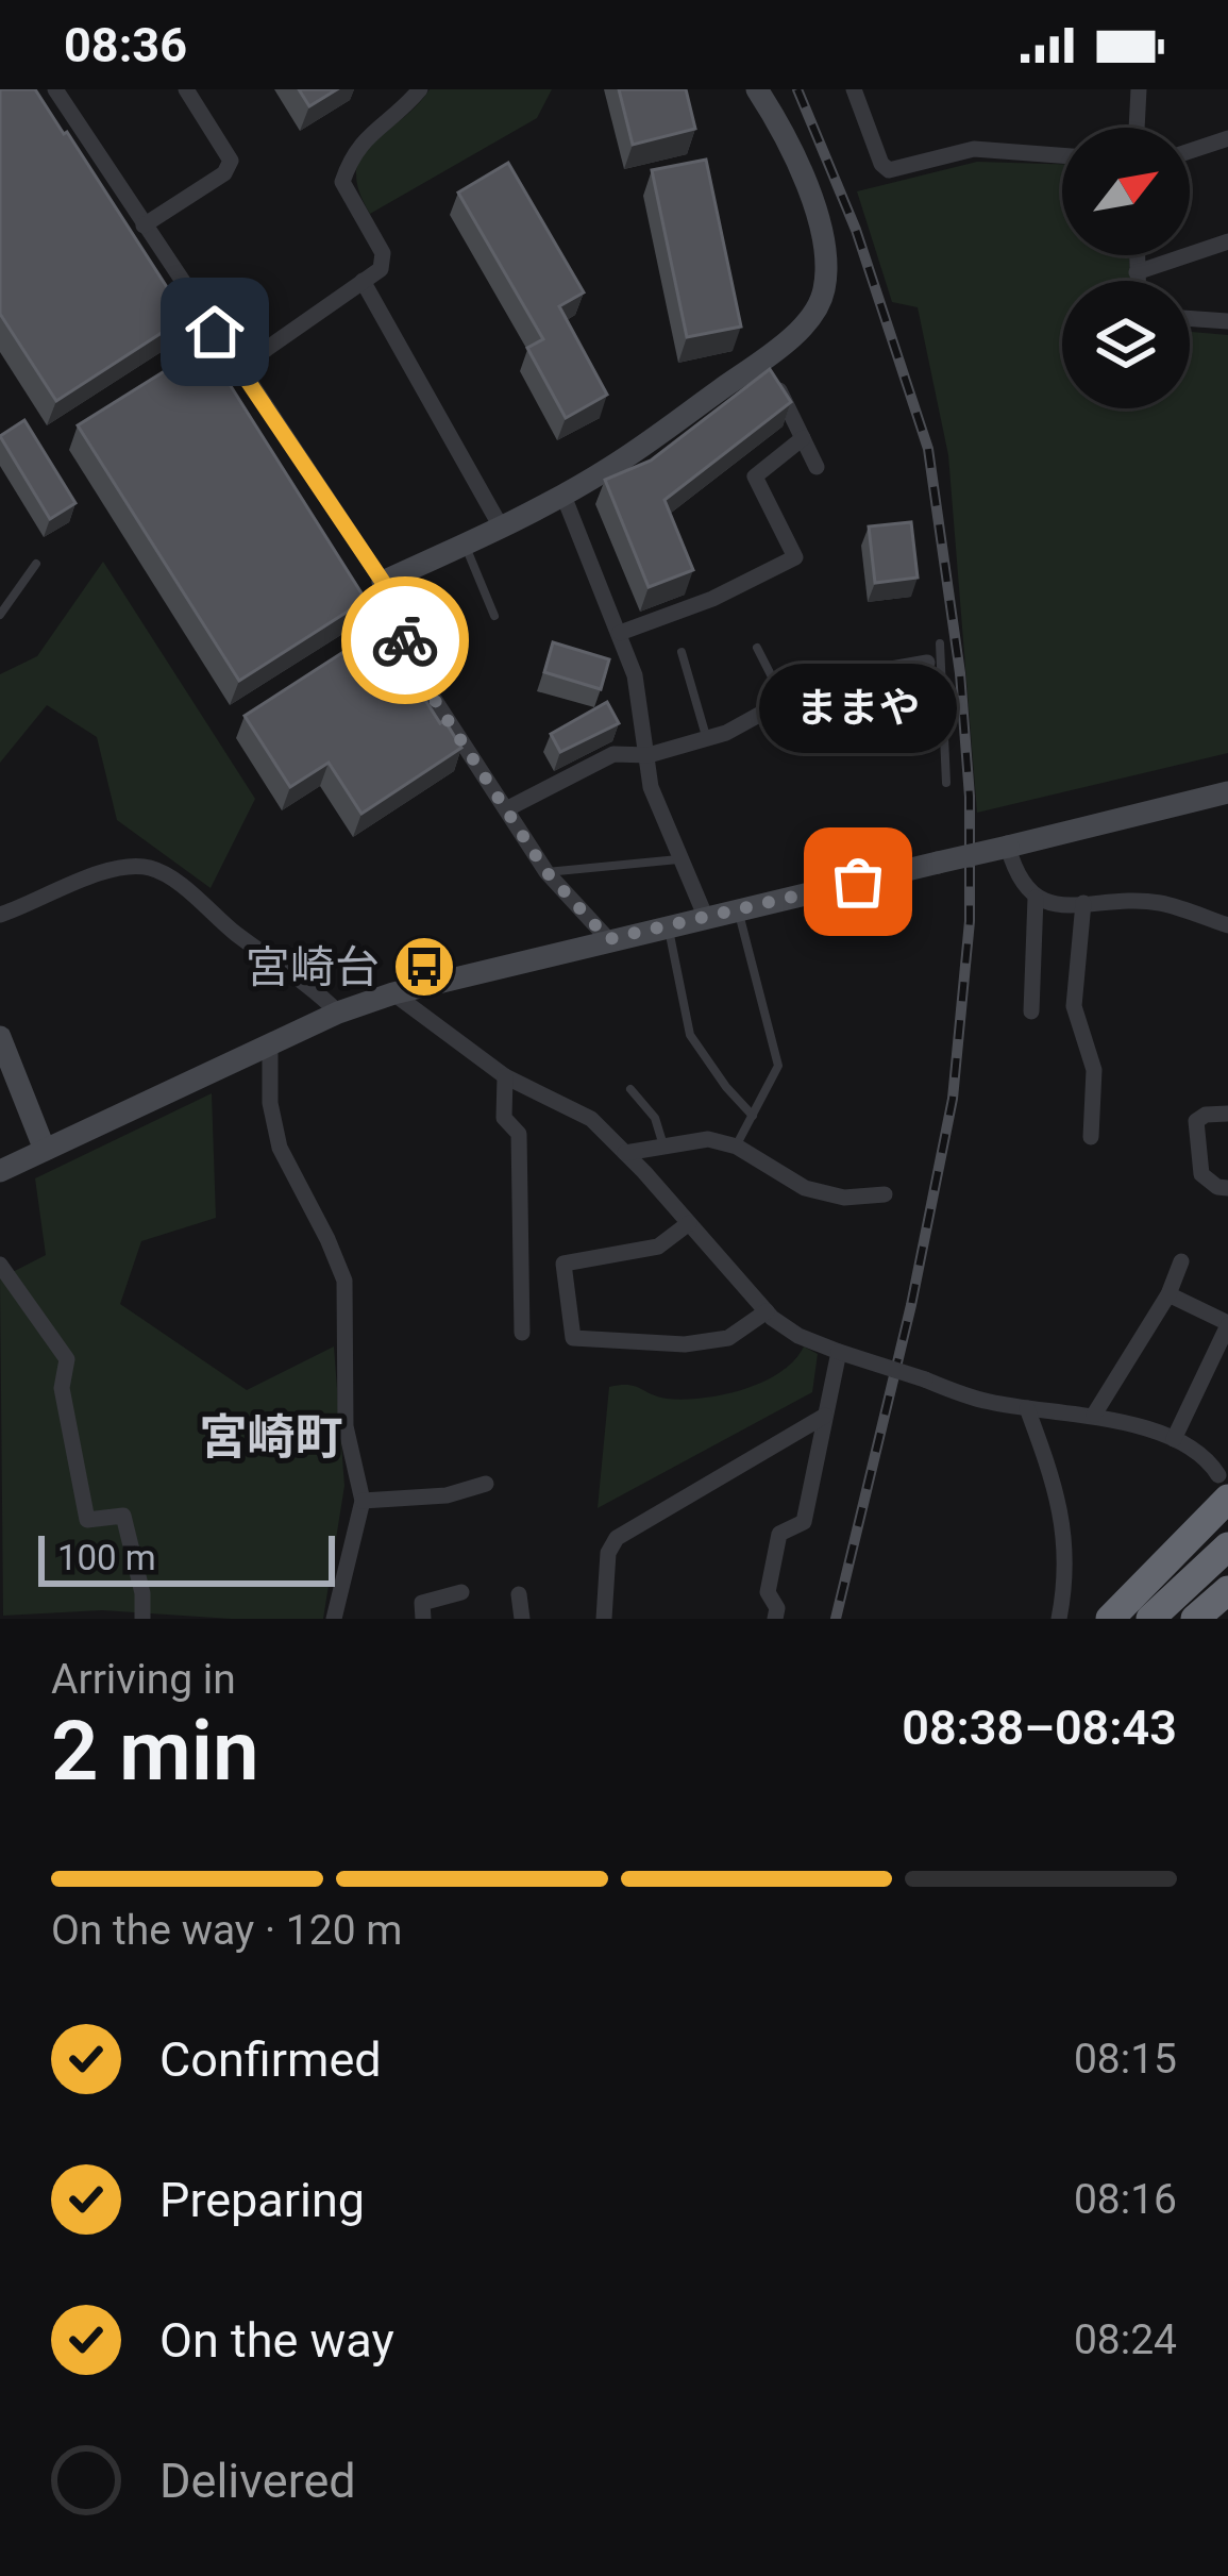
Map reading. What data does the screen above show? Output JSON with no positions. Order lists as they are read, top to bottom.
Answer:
{
  "districts": ["宮崎町"],
  "places": {
    "other": ["ままや"],
    "bus stop": ["宮崎台"]
  },
  "scale_bar": "100 m",
  "north": "top right",
  "page": {
    "status": "08:36",
    "bubble": "ままや",
    "scale": "100 m",
    "heading": ["2 min", "Arriving in", "08:38–08:43"],
    "bar": "On the way · 120 m",
    "list": [
      ["Confirmed", "08:15"],
      ["Preparing", "08:16"],
      ["On the way", "08:24"],
      "Delivered"
    ]
  }
}
